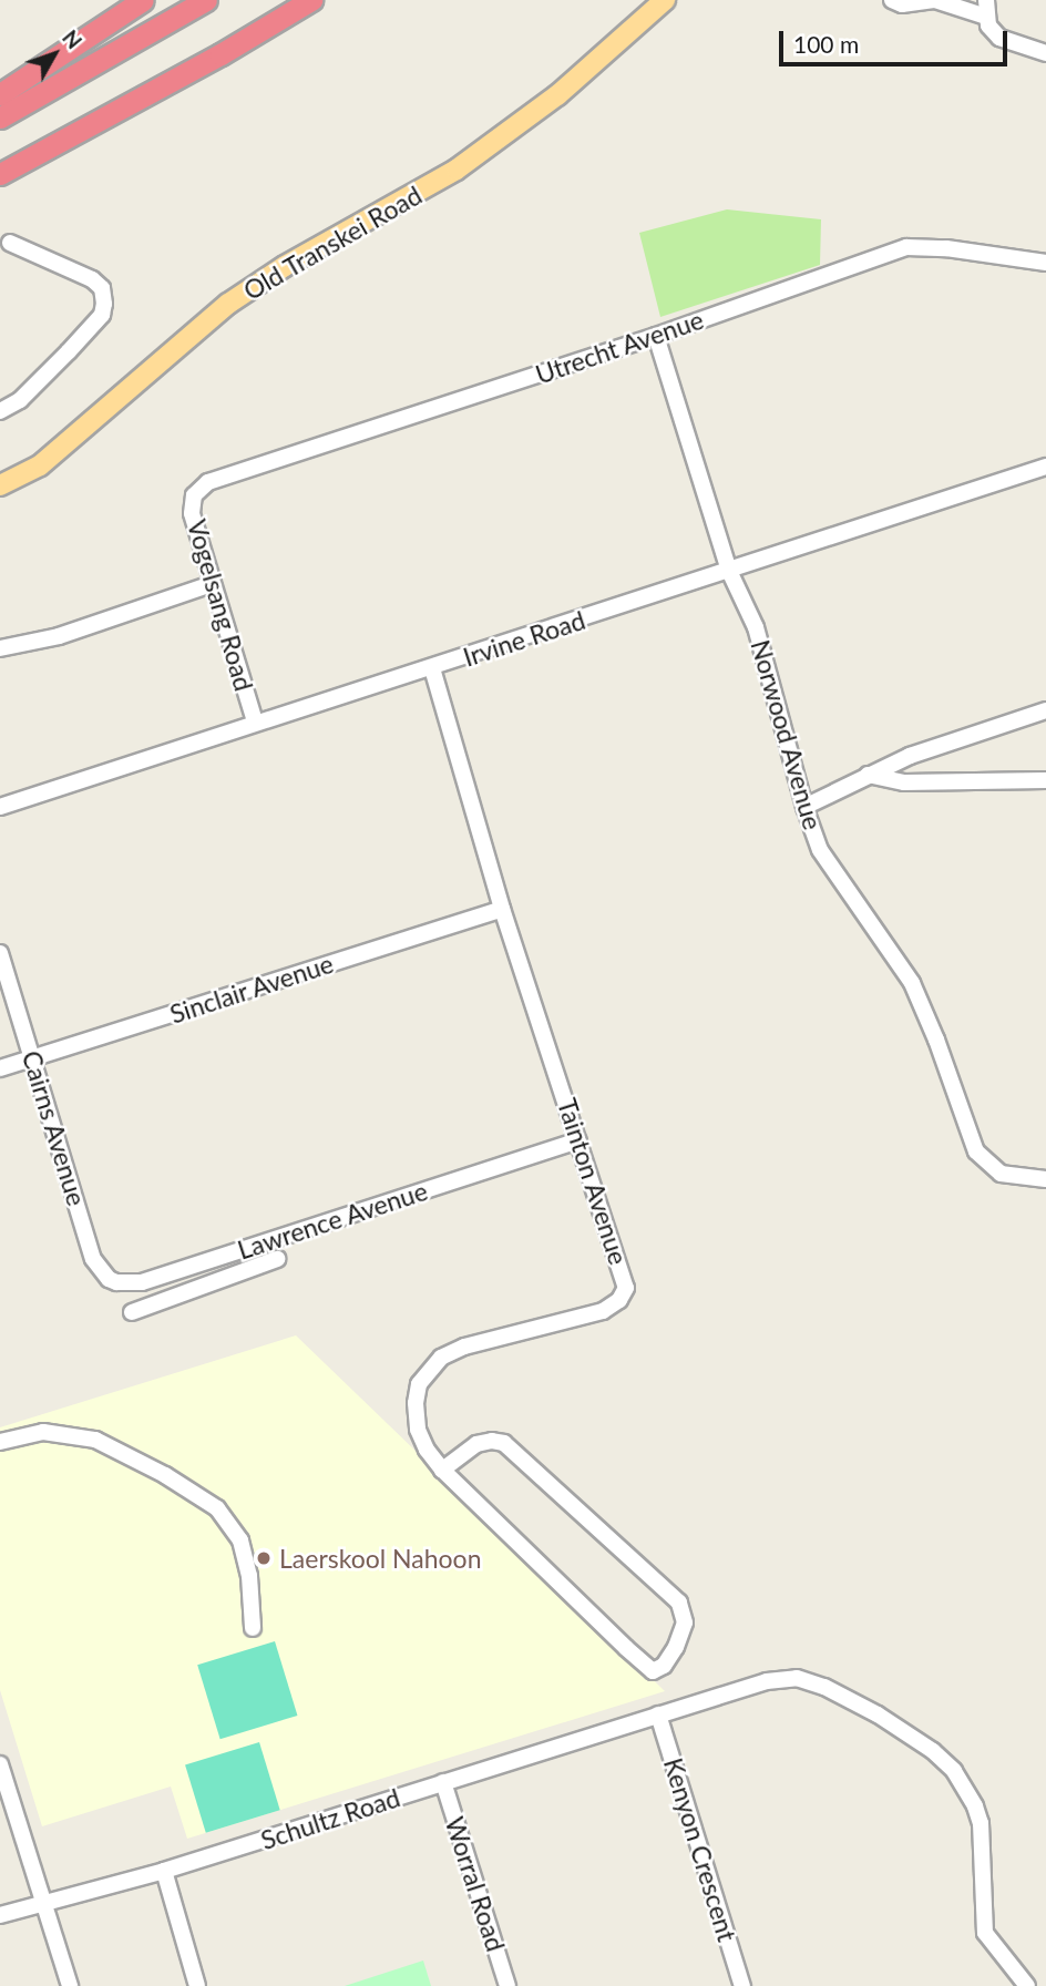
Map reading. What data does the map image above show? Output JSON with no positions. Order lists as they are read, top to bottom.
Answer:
{
  "streets": {
    "main road": ["Old Transkei Road"],
    "street": [
      "Utrecht Avenue",
      "Vogelsang Road",
      "Irvine Road",
      "Norwood Avenue",
      "Sinclair Avenue",
      "Cairns Avenue",
      "Tainton Avenue",
      "Lawrence Avenue",
      "Schultz Road",
      "Kenyon Crescent",
      "Worral Road"
    ]
  },
  "crossings": [
    ["Utrecht Avenue", "Vogelsang Road"],
    ["Utrecht Avenue", "Norwood Avenue"],
    ["Vogelsang Road", "Irvine Road"],
    ["Irvine Road", "Norwood Avenue"],
    ["Irvine Road", "Tainton Avenue"],
    ["Sinclair Avenue", "Cairns Avenue"],
    ["Sinclair Avenue", "Tainton Avenue"],
    ["Cairns Avenue", "Lawrence Avenue"],
    ["Tainton Avenue", "Lawrence Avenue"],
    ["Schultz Road", "Kenyon Crescent"],
    ["Schultz Road", "Worral Road"]
  ],
  "places": ["Laerskool Nahoon"],
  "scale_bar": "100 m",
  "north": "top right"
}
